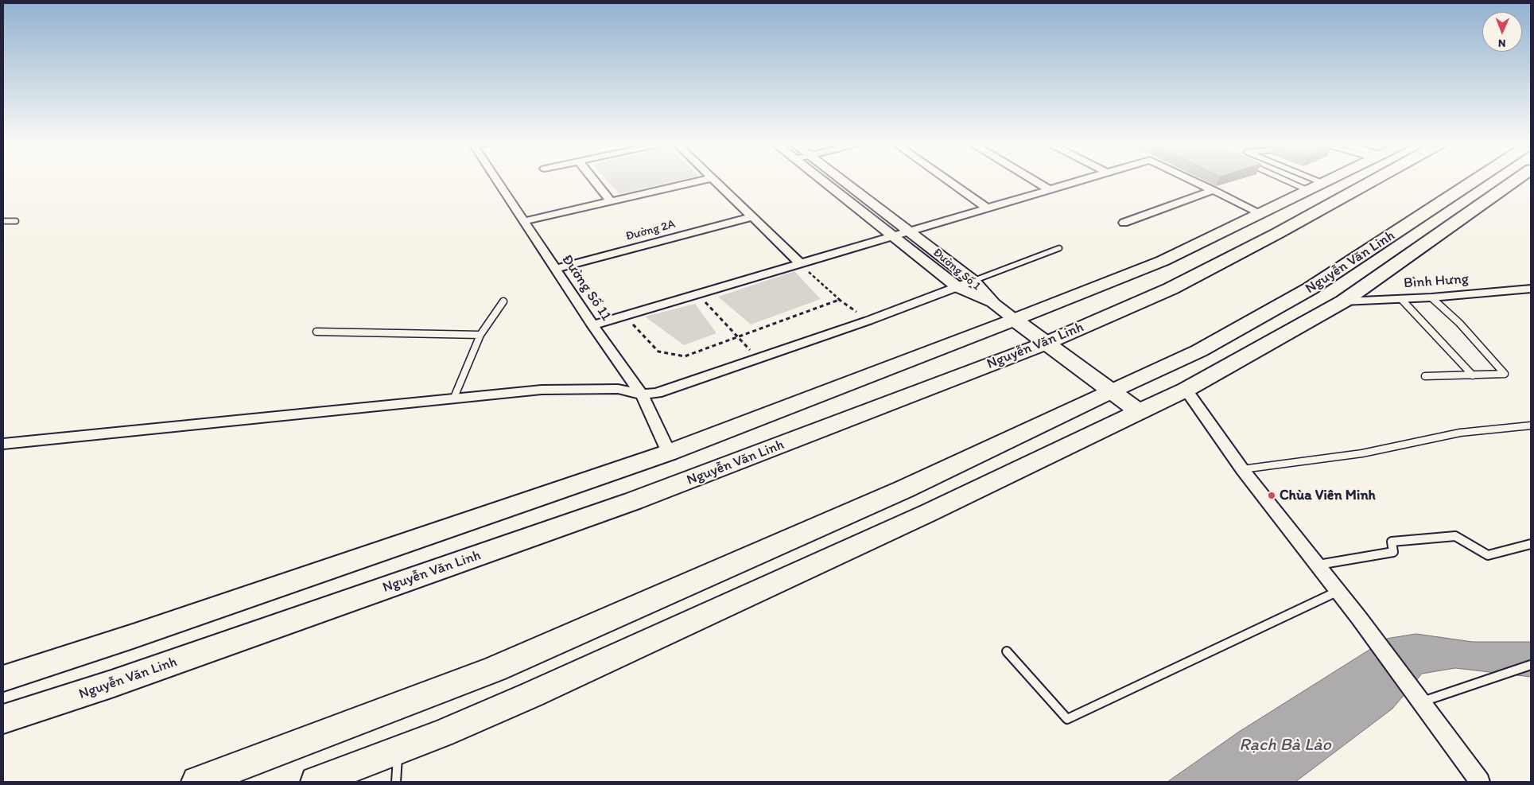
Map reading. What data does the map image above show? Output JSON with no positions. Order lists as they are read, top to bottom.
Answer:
{
  "streets": {
    "highway": ["Nguyễn Văn Linh"],
    "street": [
      "Đường 2A",
      "Đường Số 1",
      "Bình Hưng",
      "Đường Số 11"
    ]
  },
  "crossings": [
    ["Đường 2A", "Đường Số 11"],
    ["Nguyễn Văn Linh", "Bình Hưng"]
  ],
  "water": ["Rạch Bà Lào"],
  "places": ["Chùa Viên Minh"],
  "north": "bottom"
}
